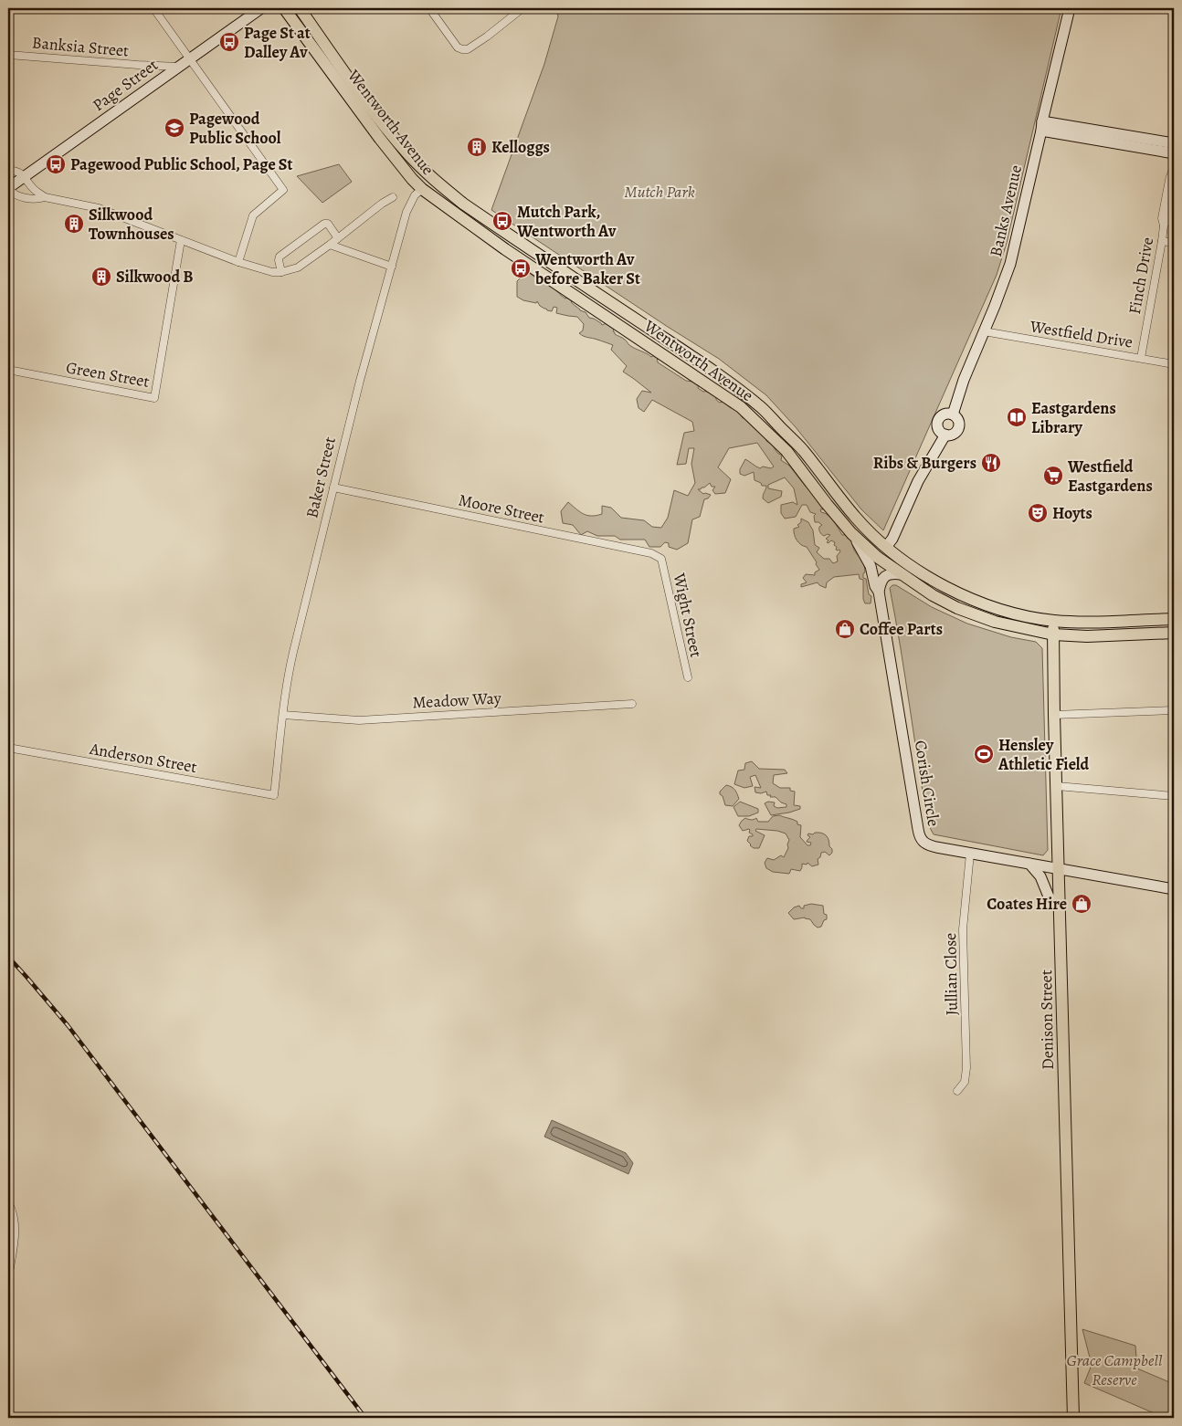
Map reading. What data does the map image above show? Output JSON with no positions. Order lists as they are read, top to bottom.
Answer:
{
  "streets": {
    "main road": ["Wentworth Avenue", "Baker Street", "Denison Street"],
    "street": [
      "Banksia Street",
      "Page Street",
      "Banks Avenue",
      "Finch Drive",
      "Westfield Drive",
      "Green Street",
      "Moore Street",
      "Wight Street",
      "Meadow Way",
      "Anderson Street",
      "Corish Circle",
      "Jullian Close"
    ]
  },
  "crossings": [
    ["Banksia Street", "Page Street"],
    ["Wentworth Avenue", "Baker Street"],
    ["Wentworth Avenue", "Corish Circle"],
    ["Wentworth Avenue", "Denison Street"],
    ["Banks Avenue", "Westfield Drive"],
    ["Finch Drive", "Westfield Drive"],
    ["Baker Street", "Moore Street"],
    ["Baker Street", "Meadow Way"],
    ["Baker Street", "Anderson Street"],
    ["Moore Street", "Wight Street"],
    ["Corish Circle", "Jullian Close"],
    ["Corish Circle", "Denison Street"]
  ],
  "parks": ["Mutch Park", "Grace Campbell Reserve"],
  "places": {
    "bus stop": [
      "Page St at Dalley Av",
      "Pagewood Public School, Page St",
      "Mutch Park, Wentworth Av",
      "Wentworth Av before Baker St"
    ],
    "school or university": ["Pagewood Public School"],
    "building": ["Kelloggs", "Silkwood Townhouses", "Silkwood B"],
    "library": ["Eastgardens Library"],
    "restaurant": ["Ribs & Burgers"],
    "supermarket": ["Westfield Eastgardens"],
    "theatre": ["Hoyts"],
    "shop": ["Coffee Parts", "Coates Hire"],
    "sports": ["Hensley Athletic Field"]
  }
}
